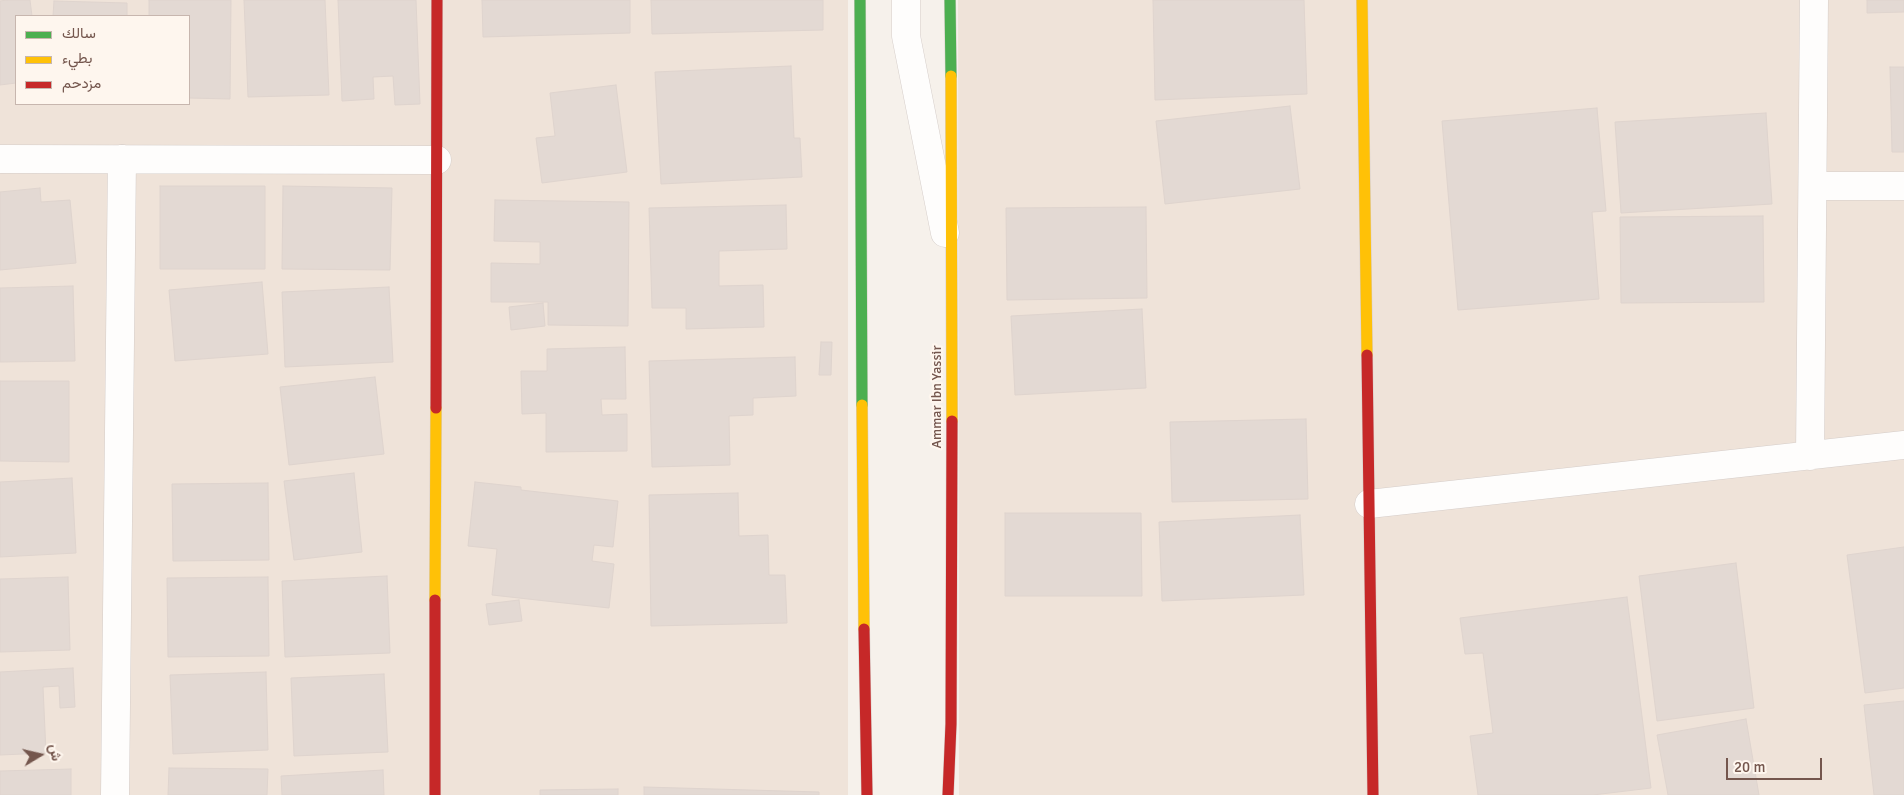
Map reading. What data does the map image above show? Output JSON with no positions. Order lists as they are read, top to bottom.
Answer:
{
  "streets": {
    "street": ["Ammar Ibn Yassir"]
  },
  "legend": ["سالك", "بطيء", "مزدحم"],
  "scale_bar": "20 m",
  "north": "right"
}
